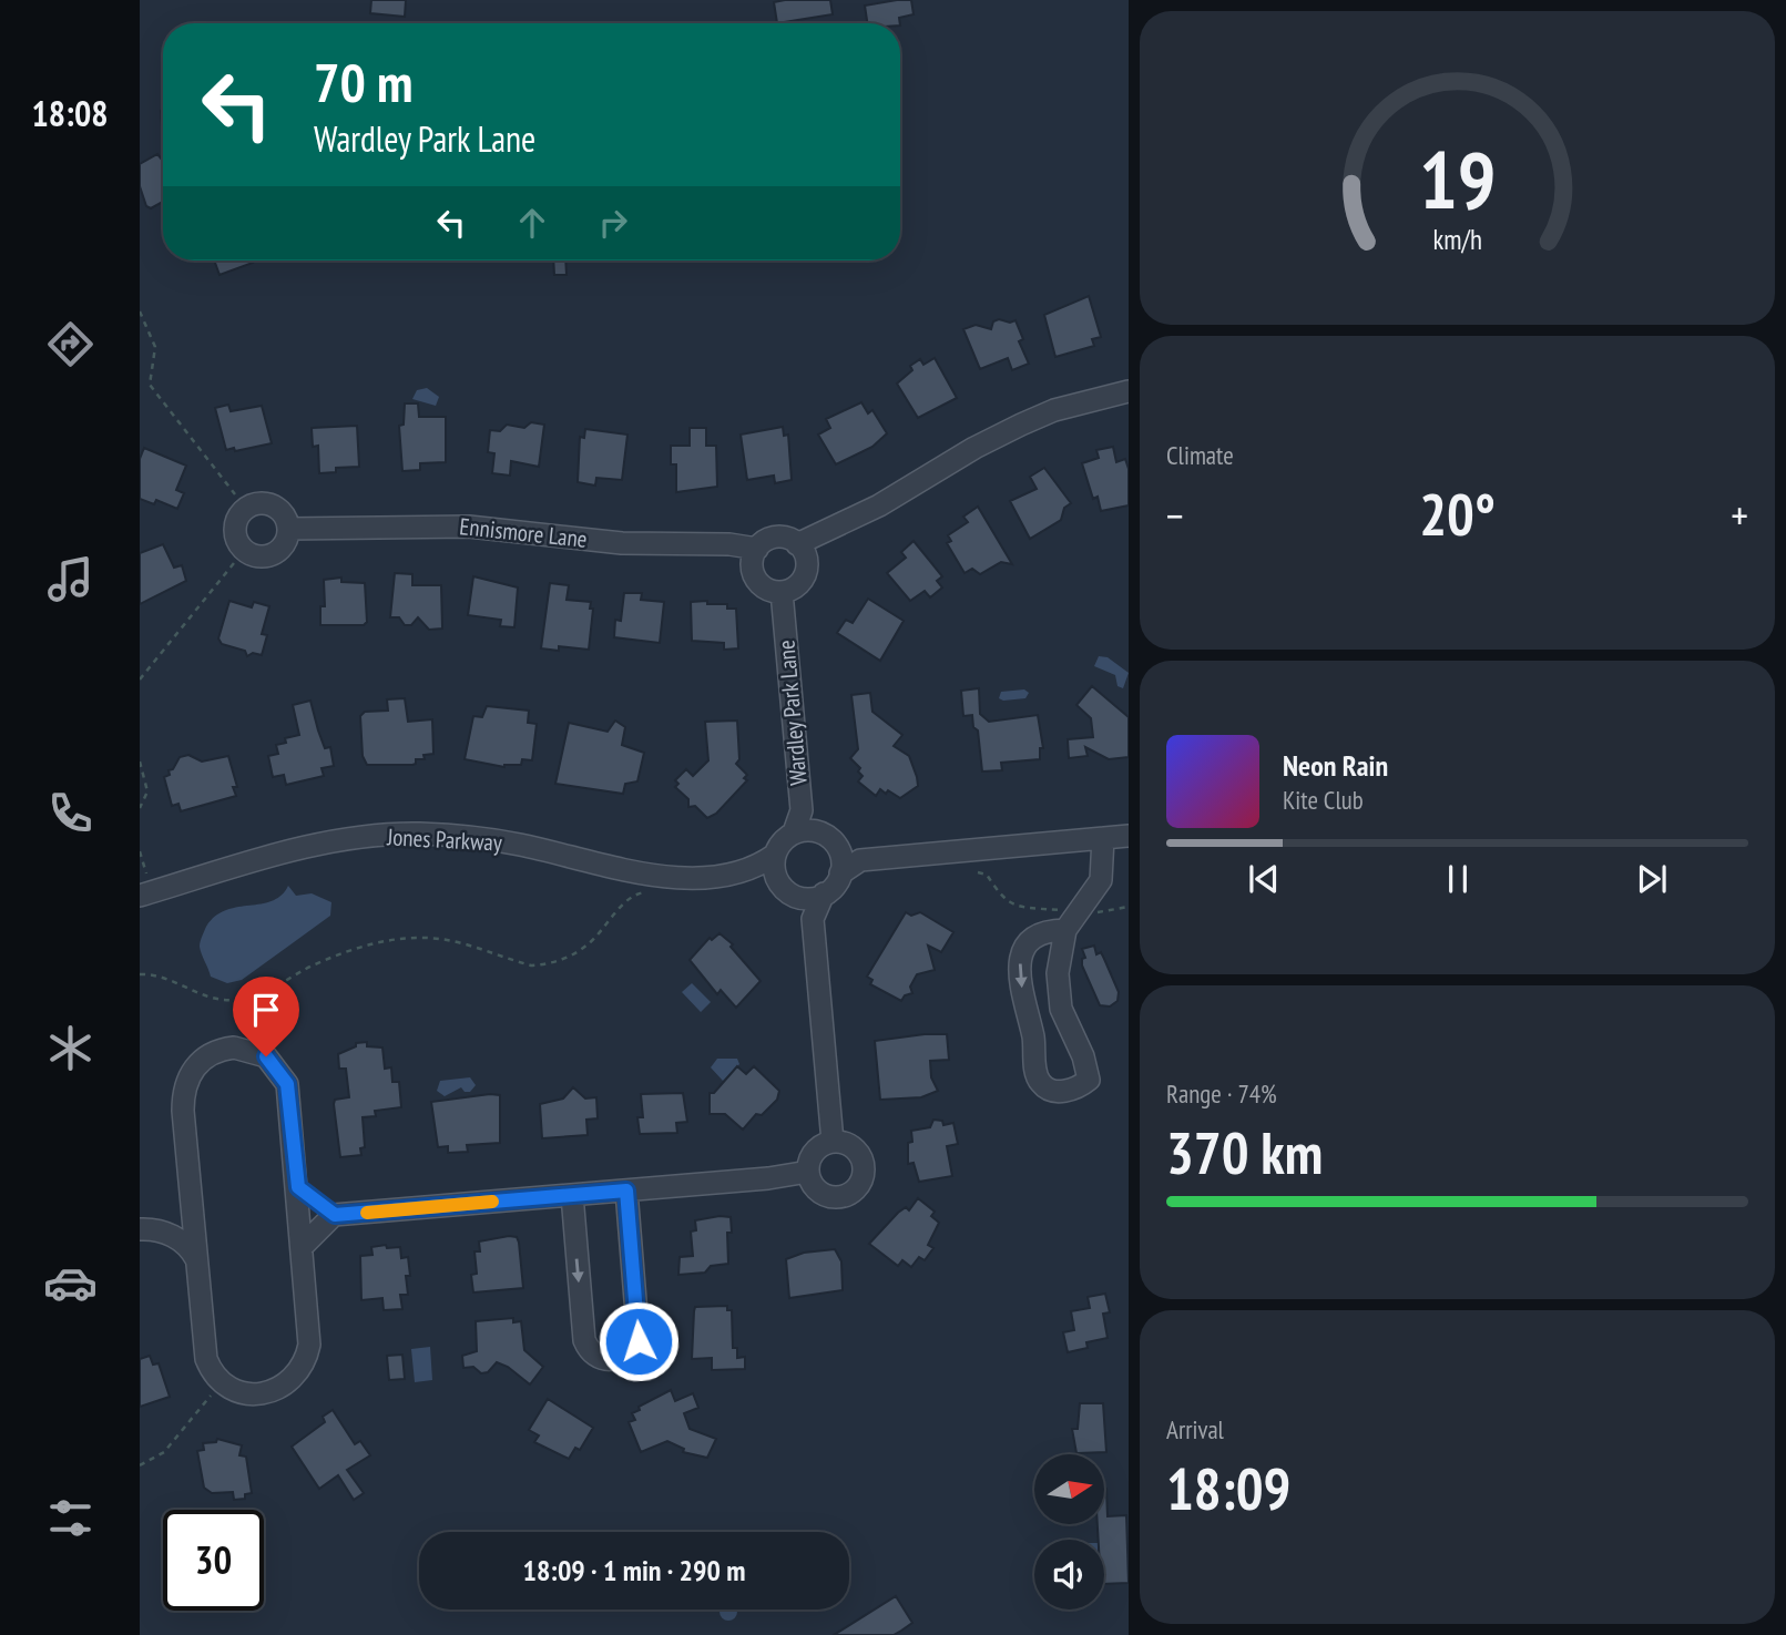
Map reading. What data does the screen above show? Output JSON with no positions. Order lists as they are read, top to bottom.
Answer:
{
  "streets": {
    "street": ["Ennismore Lane", "Wardley Park Lane", "Jones Parkway"]
  },
  "crossings": [
    ["Ennismore Lane", "Wardley Park Lane"],
    ["Wardley Park Lane", "Jones Parkway"]
  ],
  "north": "right",
  "page": {
    "tabs": "18:08",
    "turn": ["70 m", "Wardley Park Lane"],
    "tile": [
      "Climate",
      ["Range · 74%", "370 km"],
      ["Arrival", "18:09"]
    ],
    "heat": ["−", "20°", "+"],
    "song": ["Neon Rain", "Kite Club"],
    "limit": "30",
    "trip": "18:09 · 1 min · 290 m",
    "gauge": ["19", "km/h"]
  }
}
